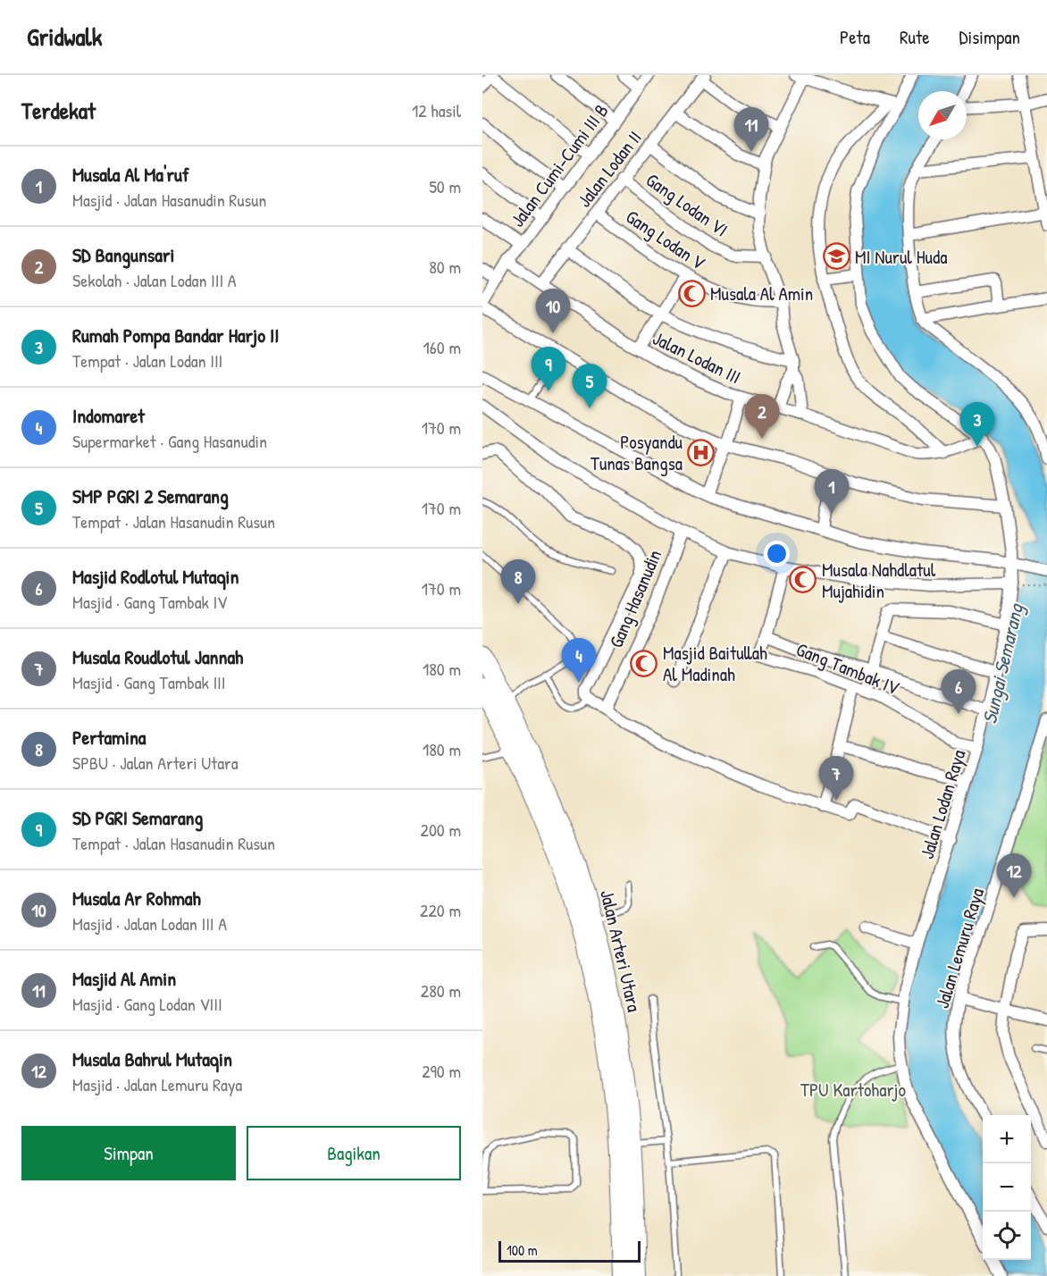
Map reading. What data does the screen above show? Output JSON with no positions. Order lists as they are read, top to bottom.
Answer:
{
  "streets": {
    "highway": ["Jalan Arteri Utara"],
    "street": [
      "Jalan Cumi-Cumi III B",
      "Jalan Lodan II",
      "Gang Lodan VI",
      "Gang Lodan V",
      "Jalan Lodan III",
      "Gang Hasanudin",
      "Gang Tambak IV",
      "Jalan Lodan Raya",
      "Jalan Lemuru Raya"
    ]
  },
  "crossings": [
    ["Jalan Cumi-Cumi III B", "Jalan Lodan III"],
    ["Jalan Lodan II", "Gang Lodan VI"],
    ["Jalan Lodan II", "Gang Lodan V"],
    ["Jalan Lodan II", "Jalan Lodan III"],
    ["Jalan Lodan III", "Jalan Lodan Raya"],
    ["Gang Tambak IV", "Jalan Lodan Raya"]
  ],
  "water": ["Sungai Semarang"],
  "parks": ["TPU Kartoharjo"],
  "places": {
    "school or university": ["MI Nurul Huda"],
    "mosque": ["Musala Al Amin", "Musala Nahdlatul Mujahidin", "Masjid Baitullah Al Madinah"],
    "hospital": ["Posyandu Tunas Bangsa"]
  },
  "scale_bar": "100 m",
  "north": "bottom left",
  "page": {
    "header": "Gridwalk",
    "nav": ["Peta", "Rute", "Disimpan"],
    "heading": ["Terdekat", "12 hasil"],
    "pins": [
      "11",
      "10",
      "9",
      "5",
      "2",
      "3",
      "1",
      "8",
      "4",
      "6",
      "7",
      "12"
    ],
    "list": [
      {
        "mark": "1",
        "name": "Musala Al Ma'ruf",
        "note": "Masjid · Jalan Hasanudin Rusun",
        "value": "50 m"
      },
      {
        "mark": "2",
        "name": "SD Bangunsari",
        "note": "Sekolah · Jalan Lodan III A",
        "value": "80 m"
      },
      {
        "mark": "3",
        "name": "Rumah Pompa Bandar Harjo II",
        "note": "Tempat · Jalan Lodan III",
        "value": "160 m"
      },
      {
        "mark": "4",
        "name": "Indomaret",
        "note": "Supermarket · Gang Hasanudin",
        "value": "170 m"
      },
      {
        "mark": "5",
        "name": "SMP PGRI 2 Semarang",
        "note": "Tempat · Jalan Hasanudin Rusun",
        "value": "170 m"
      },
      {
        "mark": "6",
        "name": "Masjid Rodlotul Mutaqin",
        "note": "Masjid · Gang Tambak IV",
        "value": "170 m"
      },
      {
        "mark": "7",
        "name": "Musala Roudlotul Jannah",
        "note": "Masjid · Gang Tambak III",
        "value": "180 m"
      },
      {
        "mark": "8",
        "name": "Pertamina",
        "note": "SPBU · Jalan Arteri Utara",
        "value": "180 m"
      },
      {
        "mark": "9",
        "name": "SD PGRI Semarang",
        "note": "Tempat · Jalan Hasanudin Rusun",
        "value": "200 m"
      },
      {
        "mark": "10",
        "name": "Musala Ar Rohmah",
        "note": "Masjid · Jalan Lodan III A",
        "value": "220 m"
      },
      {
        "mark": "11",
        "name": "Masjid Al Amin",
        "note": "Masjid · Gang Lodan VIII",
        "value": "280 m"
      },
      {
        "mark": "12",
        "name": "Musala Bahrul Mutaqin",
        "note": "Masjid · Jalan Lemuru Raya",
        "value": "290 m"
      }
    ],
    "buttons": ["Simpan", "Bagikan"],
    "map_buttons": ["+", "−"],
    "scale": "100 m"
  }
}
